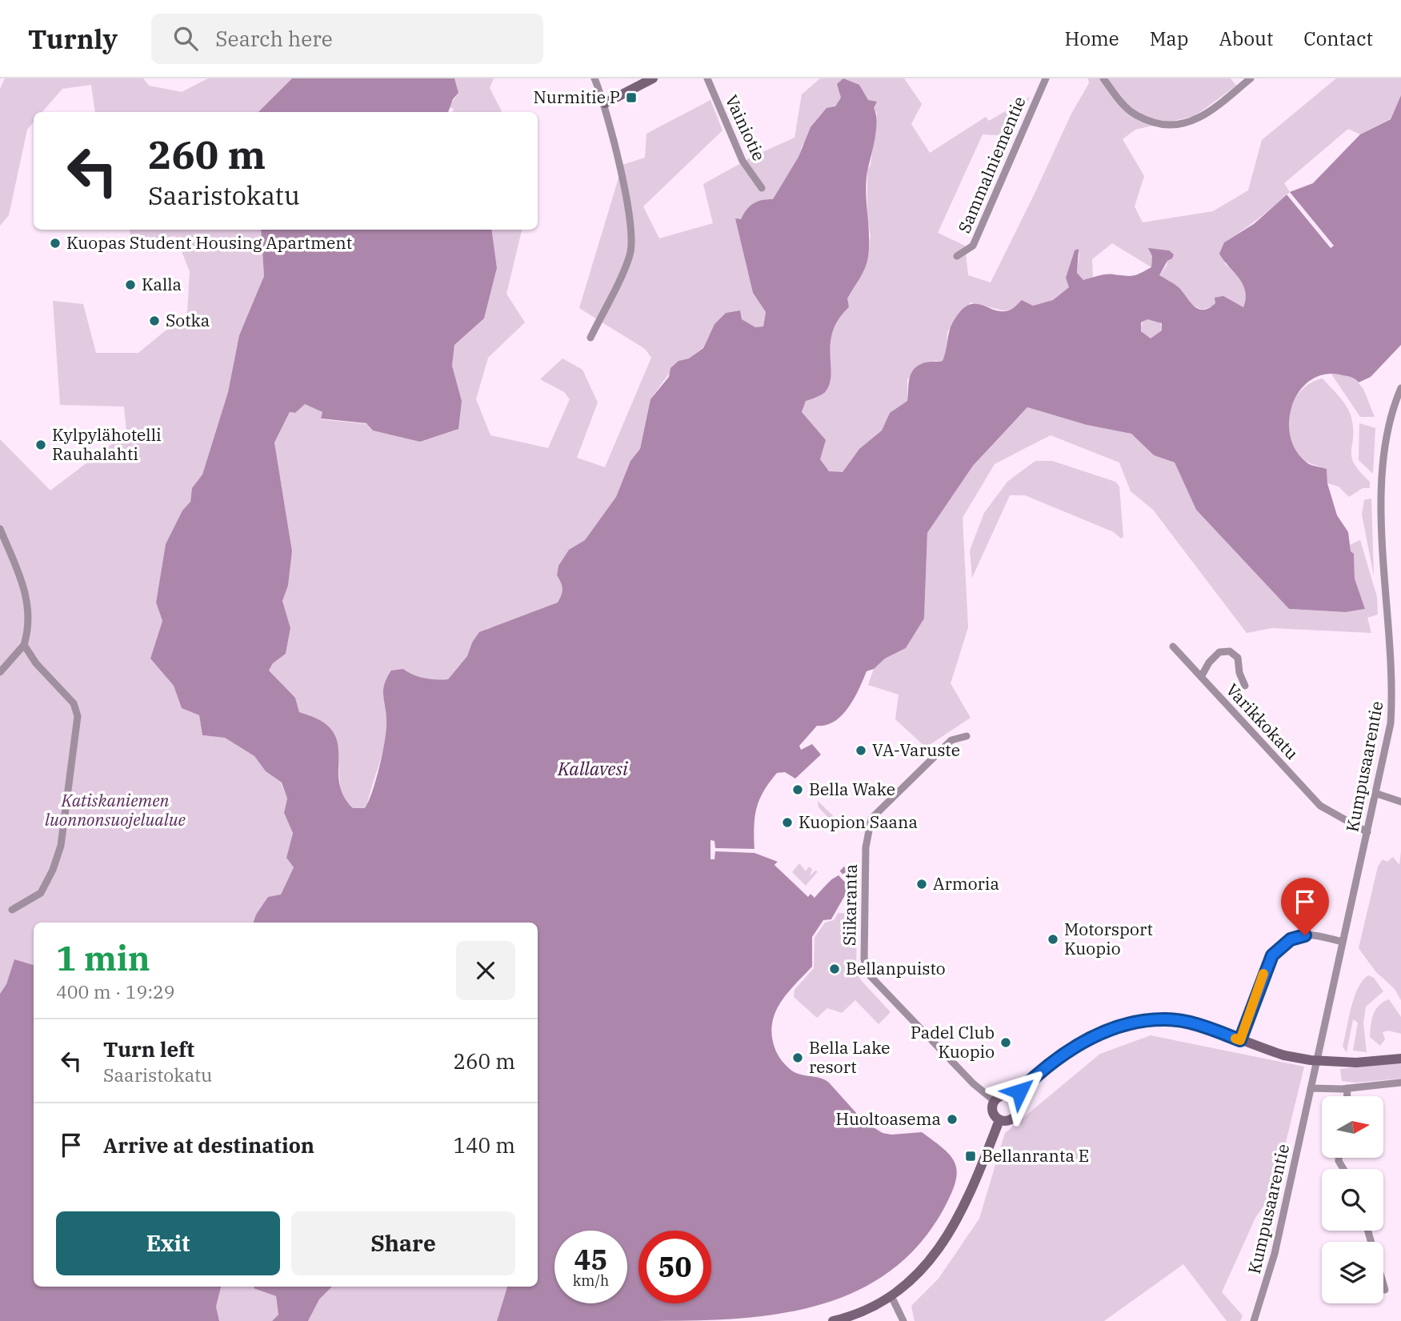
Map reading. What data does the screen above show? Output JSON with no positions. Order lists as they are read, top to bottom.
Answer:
{
  "streets": {
    "street": [
      "Vainiotie",
      "Sammalniementie",
      "Varikkokatu",
      "Kumpusaarentie",
      "Siikaranta"
    ]
  },
  "crossings": [
    ["Varikkokatu", "Kumpusaarentie"]
  ],
  "water": ["Kallavesi"],
  "parks": ["Katiskaniemen luonnonsuojelualue"],
  "places": {
    "transit": ["Nurmitie P", "Bellanranta E"],
    "other": [
      "Kuopas Student Housing Apartment",
      "Kalla",
      "Sotka",
      "Kylpylähotelli Rauhalahti",
      "VA-Varuste",
      "Bella Wake",
      "Kuopion Saana",
      "Armoria",
      "Motorsport Kuopio",
      "Bellanpuisto",
      "Padel Club Kuopio",
      "Bella Lake resort",
      "Huoltoasema"
    ]
  },
  "north": "right",
  "page": {
    "header": "Turnly",
    "search": "Search here",
    "nav": [
      "Home",
      "Map",
      "About",
      "Contact"
    ],
    "turn": ["260 m", "Saaristokatu"],
    "heading": ["1 min", "400 m · 19:29"],
    "list": [
      {
        "name": "Turn left",
        "note": "Saaristokatu",
        "value": "260 m"
      },
      {
        "name": "Arrive at destination",
        "value": "140 m"
      }
    ],
    "buttons": ["Exit", "Share"],
    "speed": "45 km/h",
    "limit": "50"
  }
}
